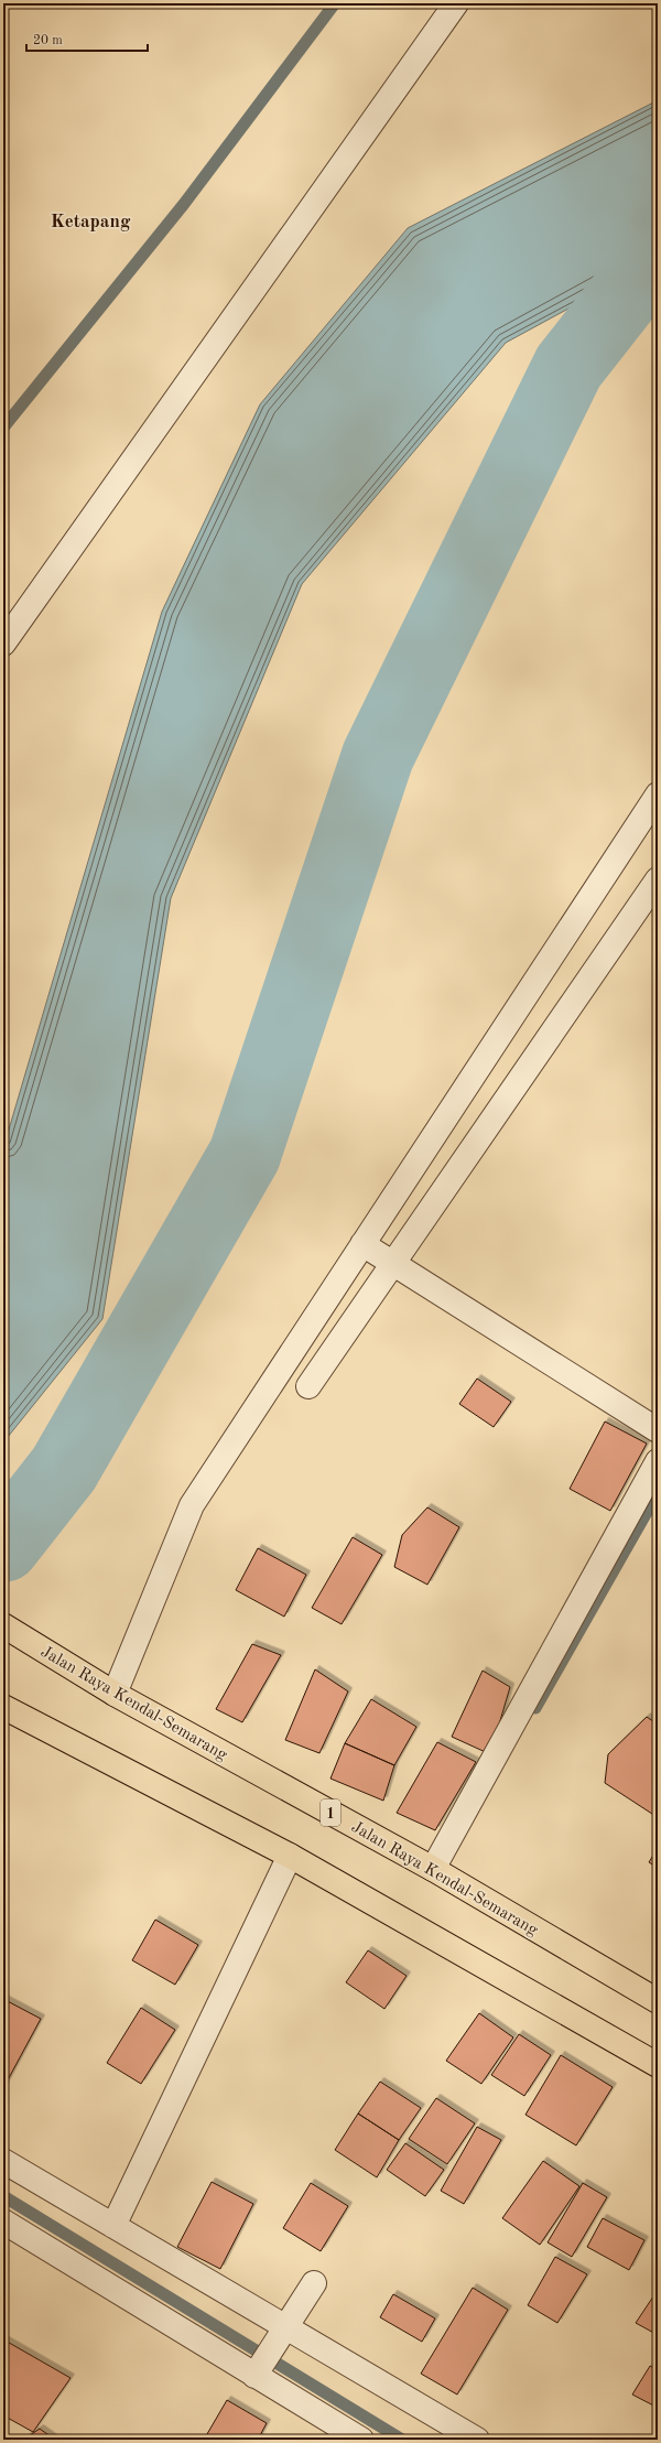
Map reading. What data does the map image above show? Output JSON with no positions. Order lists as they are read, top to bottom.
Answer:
{
  "streets": {
    "highway": ["Jalan Raya Kendal-Semarang", "1"]
  },
  "districts": ["Ketapang"],
  "scale_bar": "20 m"
}
